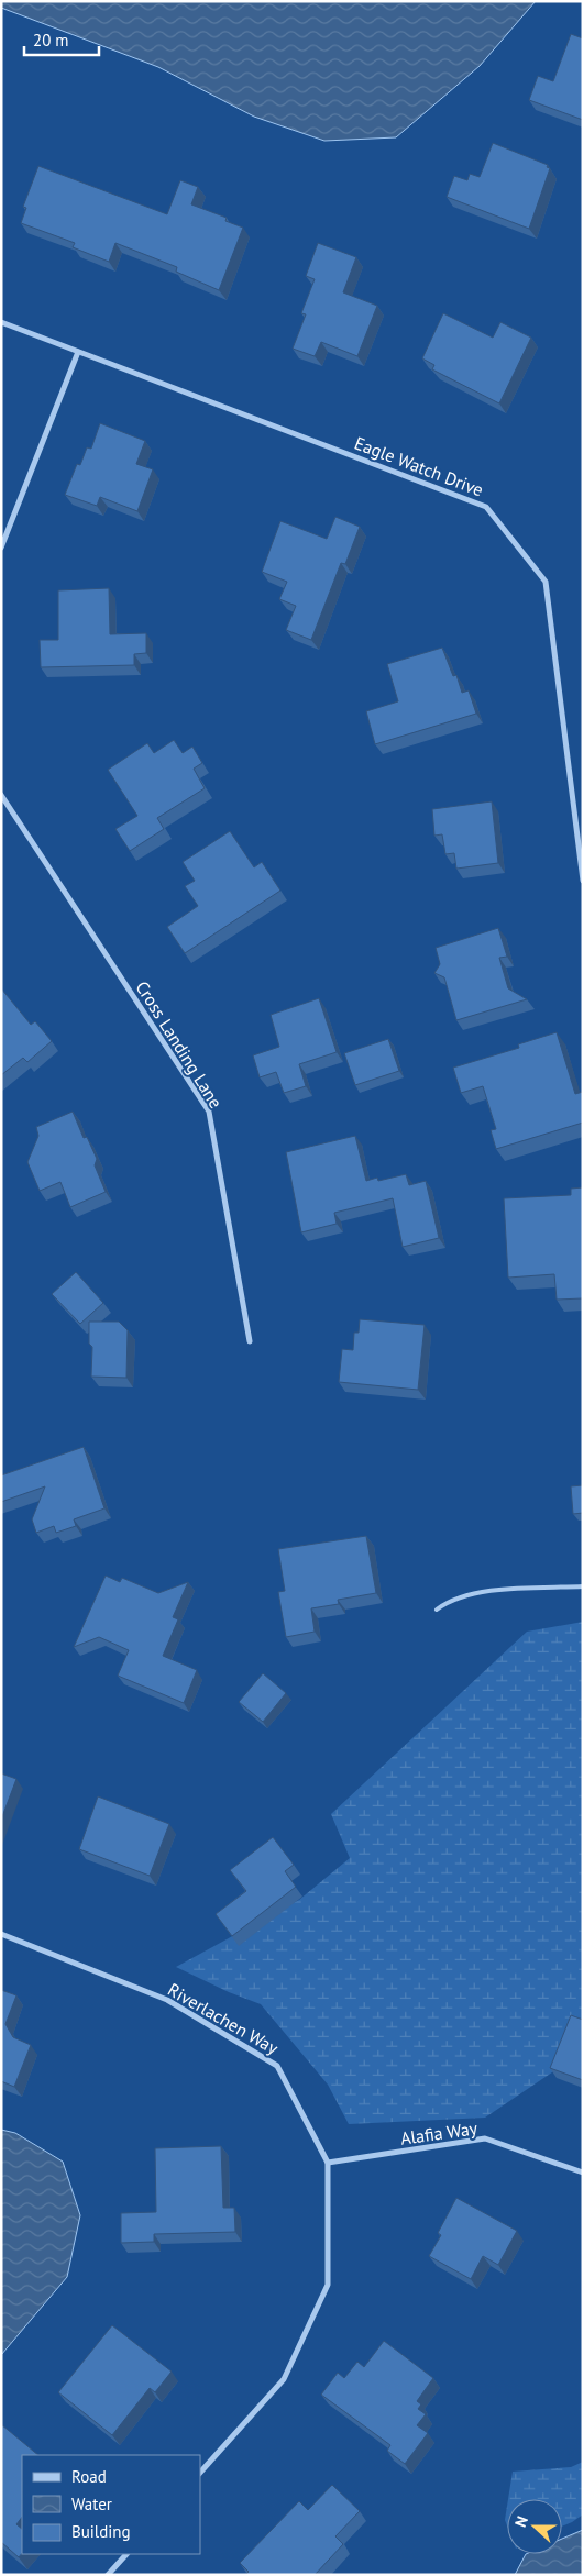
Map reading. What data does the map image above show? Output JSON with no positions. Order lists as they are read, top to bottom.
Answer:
{
  "streets": {
    "street": [
      "Eagle Watch Drive",
      "Cross Landing Lane",
      "Riverlachen Way",
      "Alafia Way"
    ]
  },
  "crossings": [
    ["Riverlachen Way", "Alafia Way"]
  ],
  "legend": ["Road", "Water", "Building"],
  "scale_bar": "20 m",
  "north": "left"
}
